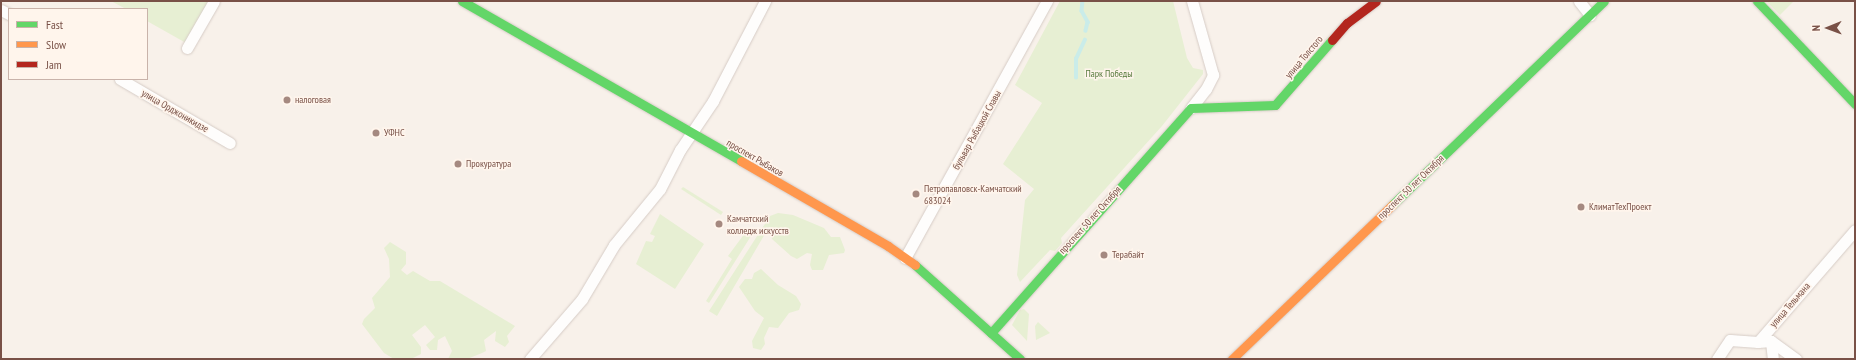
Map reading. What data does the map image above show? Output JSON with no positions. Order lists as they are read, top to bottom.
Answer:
{
  "streets": {
    "main road": ["улица Толстого", "проспект Рыбаков", "проспект 50 лет Октября"],
    "street": ["улица Орджоникидзе", "бульвар Рыбацкой Славы", "улица Тельмана"]
  },
  "crossings": [
    ["улица Толстого", "проспект 50 лет Октября"],
    ["бульвар Рыбацкой Славы", "проспект Рыбаков"],
    ["проспект Рыбаков", "проспект 50 лет Октября"]
  ],
  "parks": ["Парк Победы"],
  "places": [
    "налоговая",
    "УФНС",
    "Прокуратура",
    "Петропавловск-Камчатский 683024",
    "КлиматТехПроект",
    "Камчатский колледж искусств",
    "Терабайт"
  ],
  "legend": ["Fast", "Slow", "Jam"],
  "north": "left"
}
